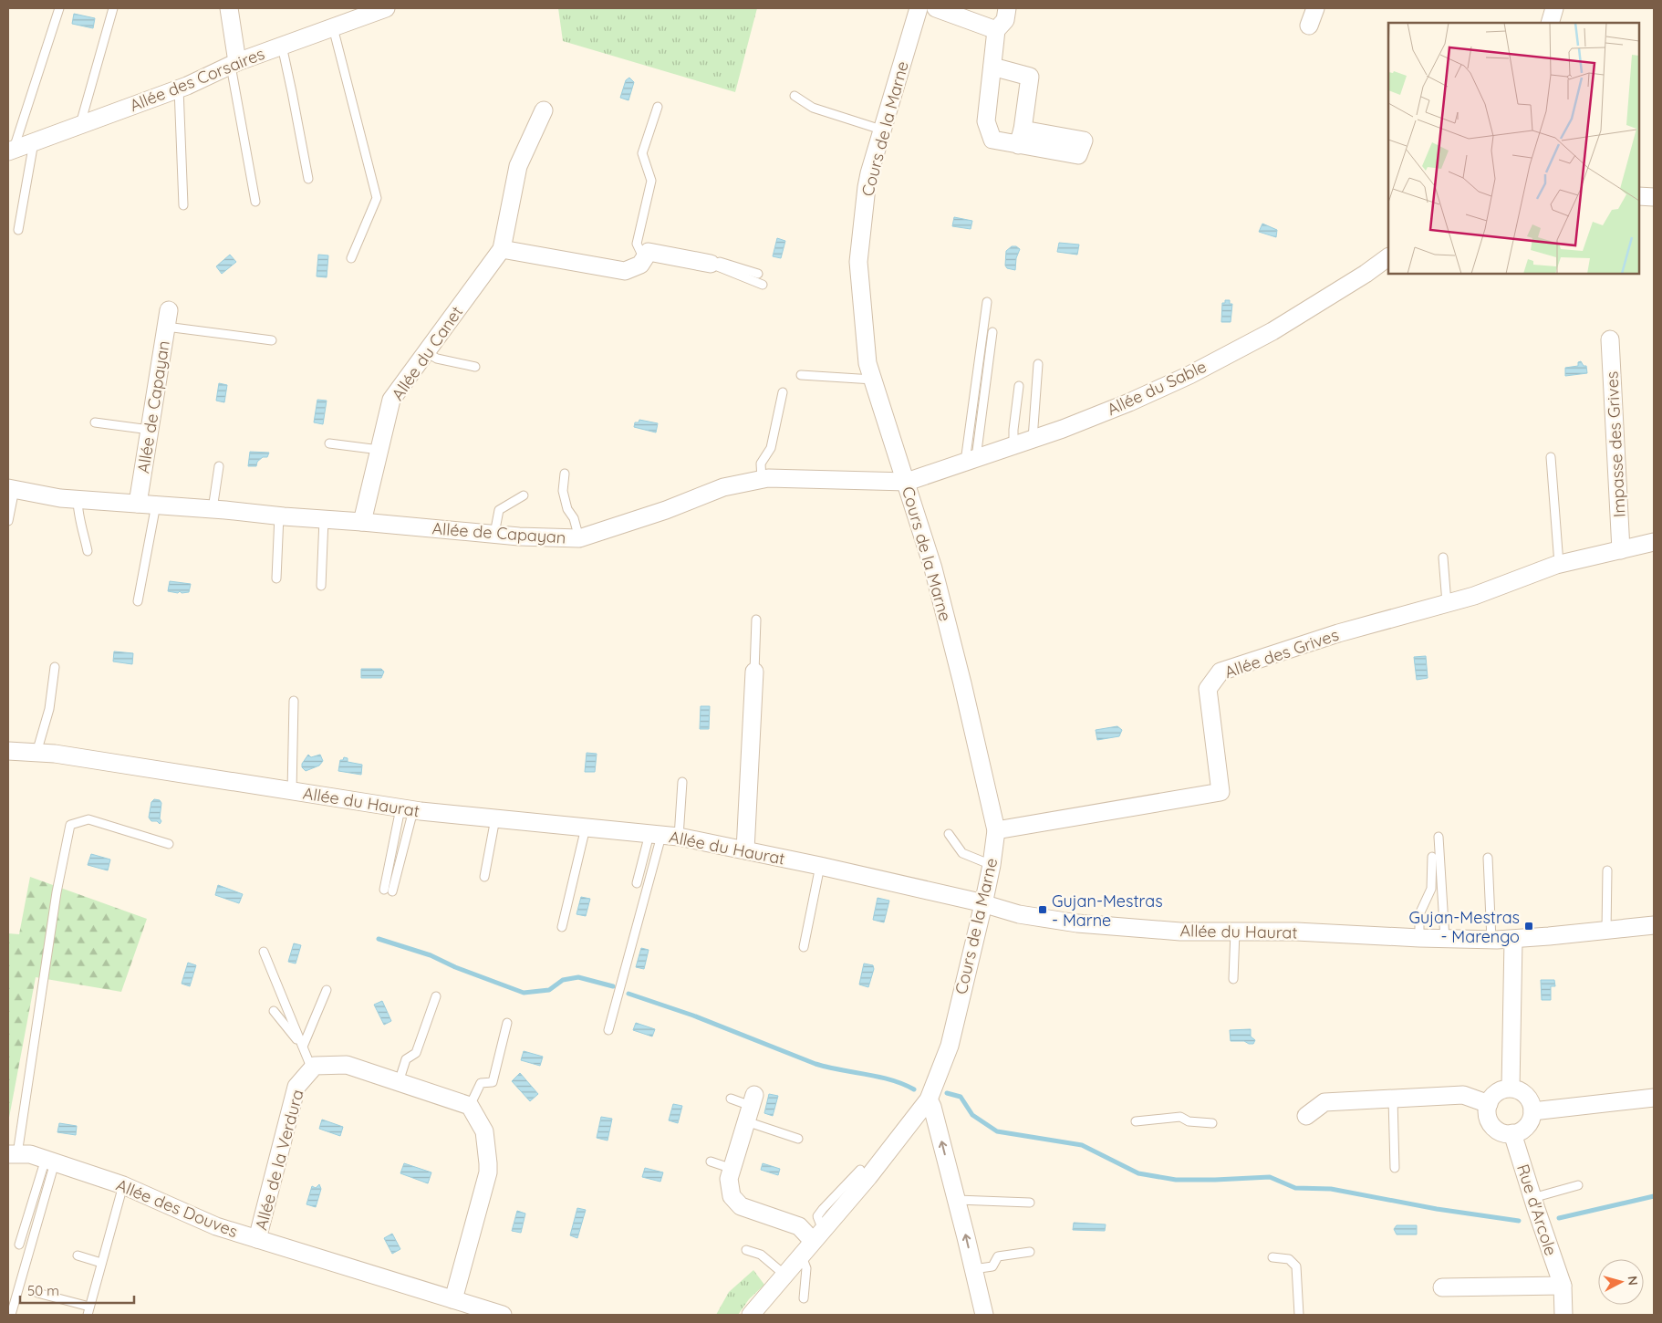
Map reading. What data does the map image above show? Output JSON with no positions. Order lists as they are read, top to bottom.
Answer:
{
  "streets": {
    "street": [
      "Allée des Corsaires",
      "Cours de la Marne",
      "Allée du Canet",
      "Allée du Sable",
      "Allée de Capayan",
      "Impasse des Grives",
      "Allée des Grives",
      "Allée du Haurat",
      "Allée de la Verdura",
      "Allée des Douves",
      "Rue d'Arcole"
    ]
  },
  "crossings": [
    ["Cours de la Marne", "Allée du Sable"],
    ["Cours de la Marne", "Allée de Capayan"],
    ["Cours de la Marne", "Allée des Grives"],
    ["Cours de la Marne", "Allée du Haurat"],
    ["Allée du Canet", "Allée de Capayan"],
    ["Allée du Sable", "Allée de Capayan"],
    ["Impasse des Grives", "Allée des Grives"],
    ["Allée de la Verdura", "Allée des Douves"]
  ],
  "places": {
    "transit": ["Gujan-Mestras - Marne", "Gujan-Mestras - Marengo"]
  },
  "scale_bar": "50 m",
  "north": "right"
}
